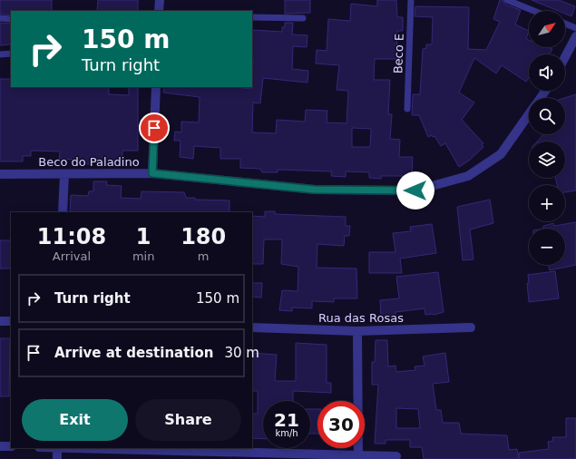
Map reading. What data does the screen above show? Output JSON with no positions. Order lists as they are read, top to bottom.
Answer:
{
  "streets": {
    "street": ["Beco do Paladino", "Rua das Rosas"],
    "lane": ["Beco E"]
  },
  "north": "top right",
  "page": {
    "map_buttons": ["+", "−"],
    "turn": ["150 m", "Turn right"],
    "eta": [
      "11:08",
      "Arrival",
      "1",
      "min",
      "180",
      "m"
    ],
    "list": [
      {
        "name": "Turn right",
        "value": "150 m"
      },
      {
        "name": "Arrive at destination",
        "value": "30 m"
      }
    ],
    "buttons": ["Exit", "Share"],
    "speed": "21 km/h",
    "limit": "30"
  }
}
